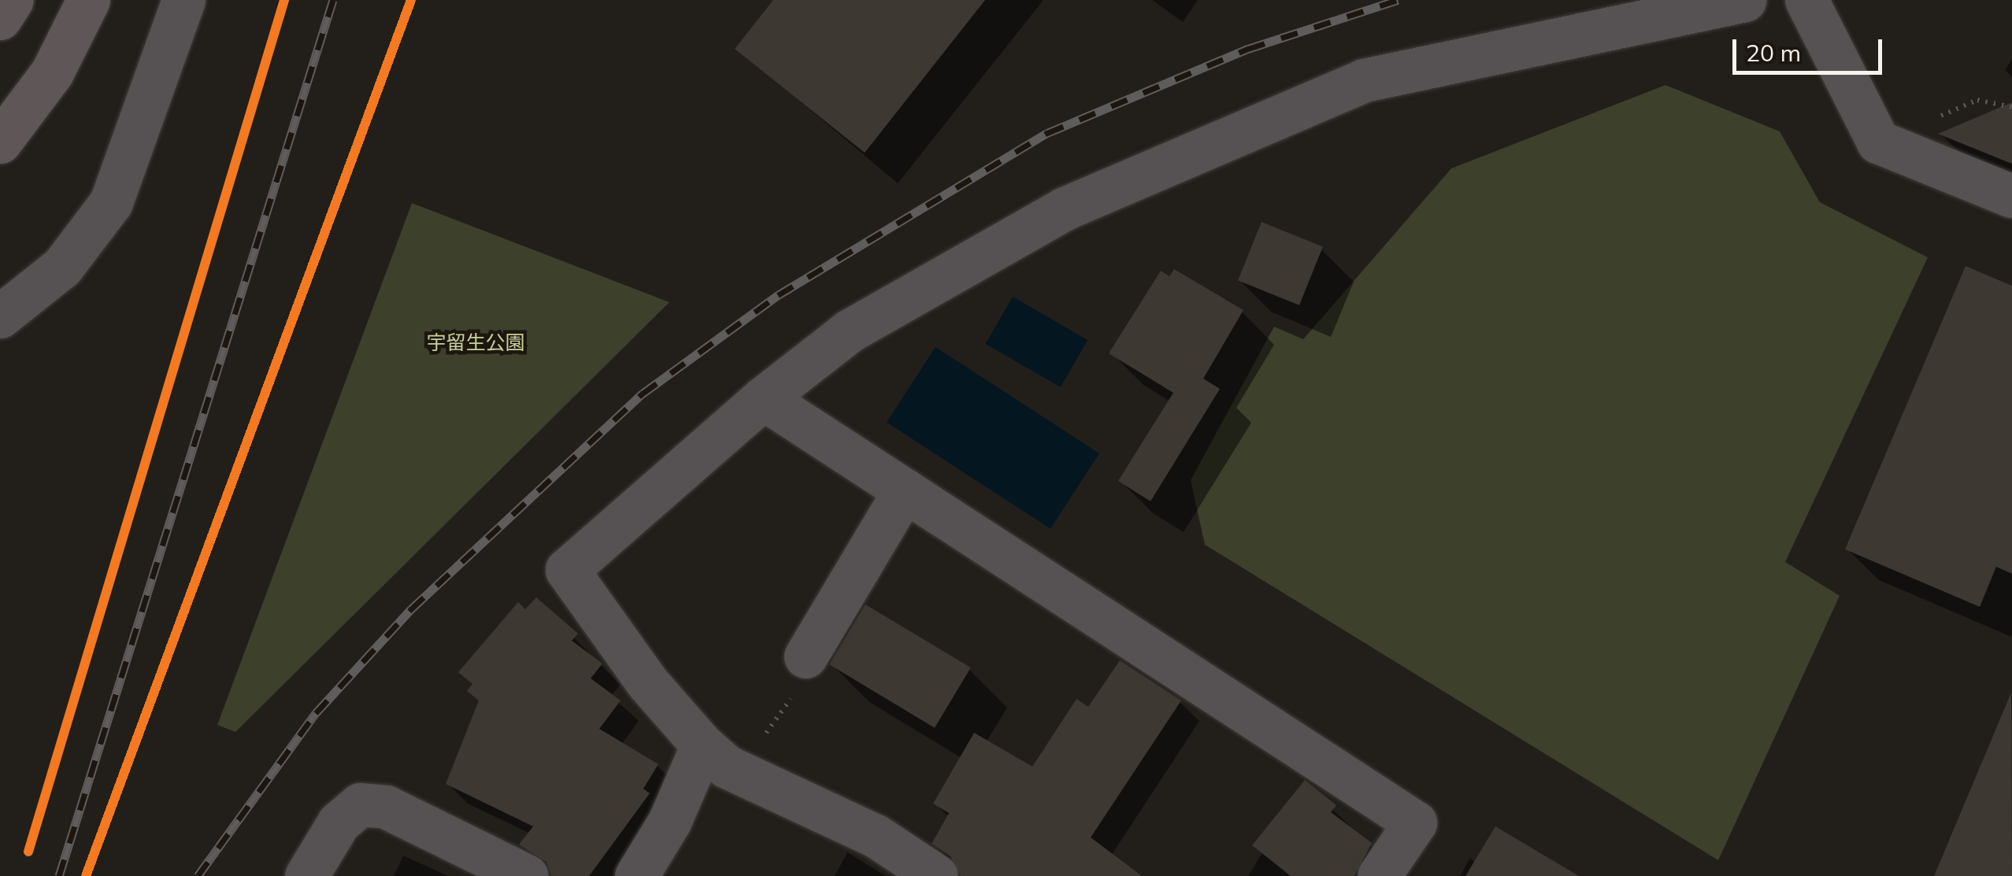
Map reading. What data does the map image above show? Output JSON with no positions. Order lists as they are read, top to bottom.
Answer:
{
  "parks": ["宇留生公園"],
  "scale_bar": "20 m"
}
